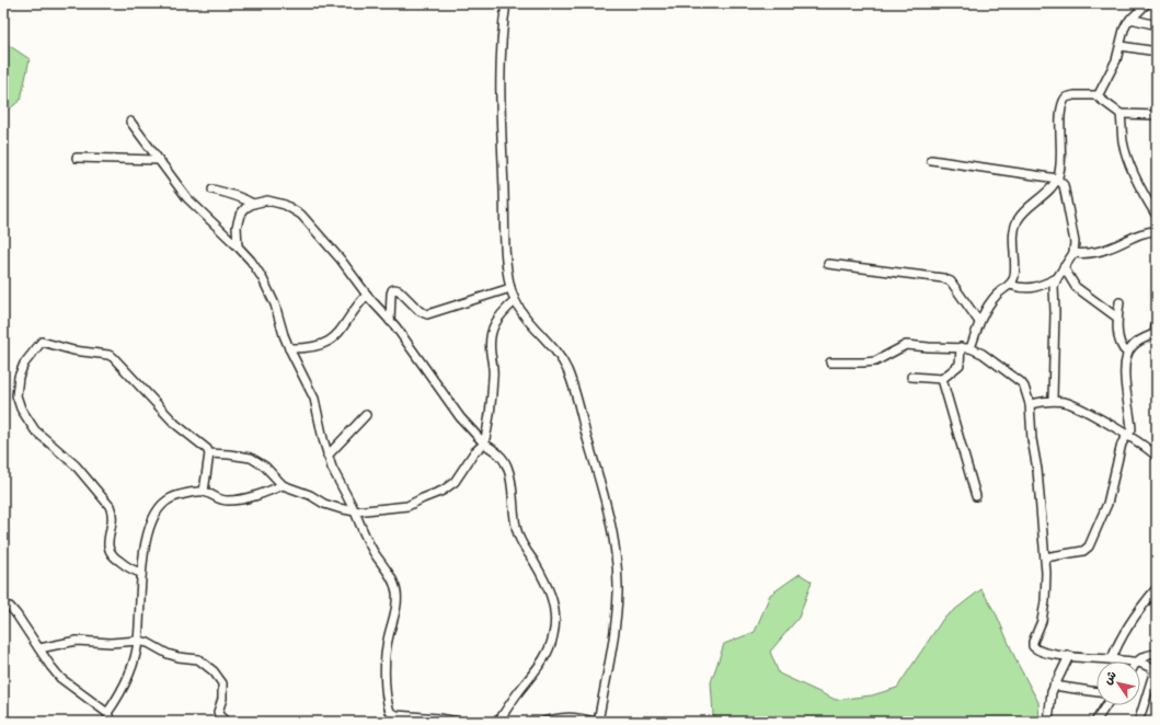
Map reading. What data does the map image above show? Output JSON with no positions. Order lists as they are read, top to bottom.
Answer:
{
  "north": "top left"
}
